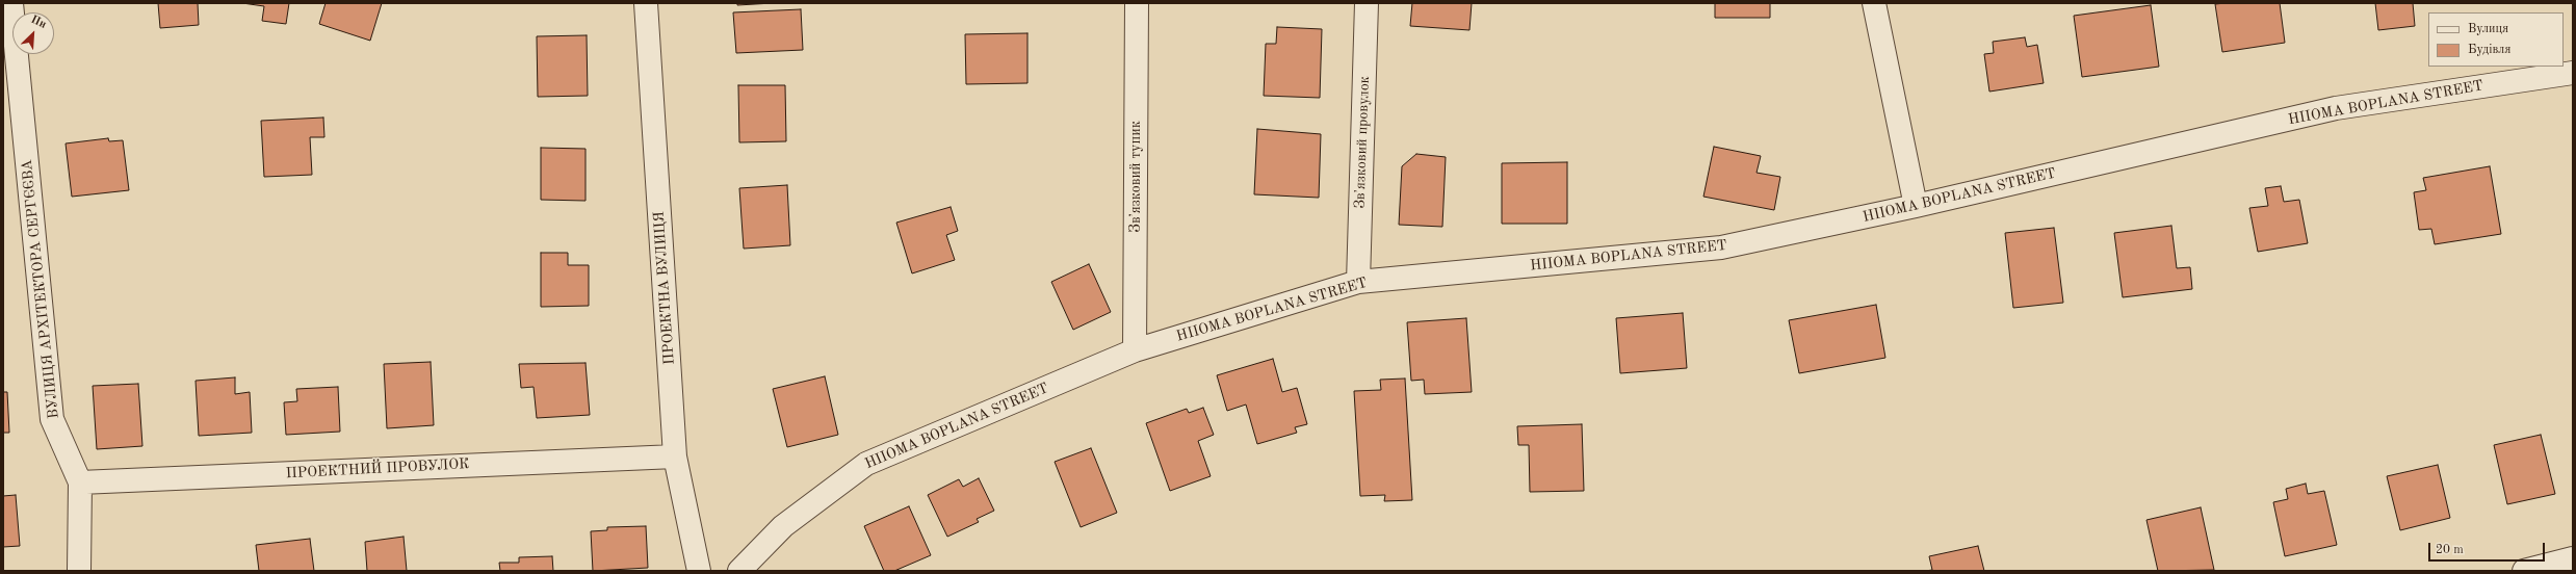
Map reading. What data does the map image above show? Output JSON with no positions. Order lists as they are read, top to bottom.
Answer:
{
  "streets": {
    "street": [
      "HIIOMA BOPLANA STREET",
      "Звʼязковий провулок",
      "Звʼязковий тупик",
      "ПРОЕКТНА ВУЛИЦЯ",
      "ВУЛИЦЯ АРХІТЕКТОРА СЕРГЄЄВА",
      "ПРОЕКТНИЙ ПРОВУЛОК"
    ]
  },
  "crossings": [
    ["HIIOMA BOPLANA STREET", "Звʼязковий провулок"],
    ["HIIOMA BOPLANA STREET", "Звʼязковий тупик"],
    ["ПРОЕКТНА ВУЛИЦЯ", "ПРОЕКТНИЙ ПРОВУЛОК"],
    ["ВУЛИЦЯ АРХІТЕКТОРА СЕРГЄЄВА", "ПРОЕКТНИЙ ПРОВУЛОК"]
  ],
  "legend": ["Вулиця", "Будівля"],
  "scale_bar": "20 m",
  "north": "top right"
}
